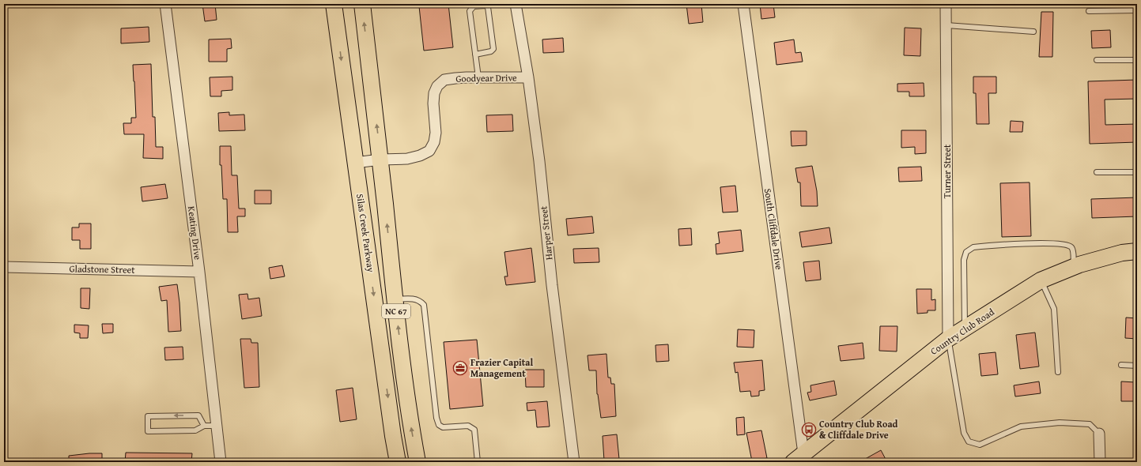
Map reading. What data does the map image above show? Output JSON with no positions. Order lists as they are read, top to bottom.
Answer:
{
  "streets": {
    "main road": ["Silas Creek Parkway", "NC 67", "Country Club Road"],
    "street": [
      "Goodyear Drive",
      "Turner Street",
      "South Cliffdale Drive",
      "Keating Drive",
      "Harper Street",
      "Gladstone Street"
    ]
  },
  "crossings": [
    ["Goodyear Drive", "Silas Creek Parkway"],
    ["Goodyear Drive", "Harper Street"],
    ["Goodyear Drive", "NC 67"],
    ["Turner Street", "Country Club Road"],
    ["South Cliffdale Drive", "Country Club Road"],
    ["Keating Drive", "Gladstone Street"]
  ],
  "places": {
    "office": ["Frazier Capital Management"],
    "bus stop": ["Country Club Road & Cliffdale Drive"]
  }
}
